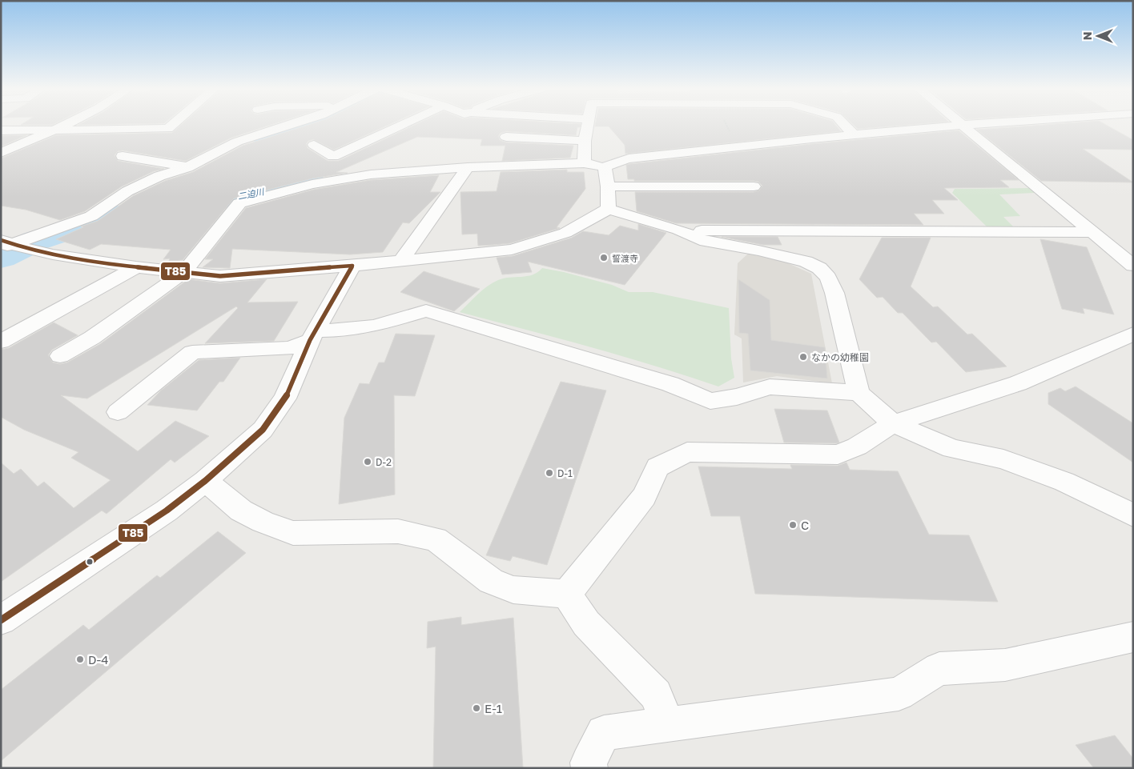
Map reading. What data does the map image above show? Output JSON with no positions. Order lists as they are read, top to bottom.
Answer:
{
  "water": ["二迫川"],
  "places": [
    "誓渡寺",
    "なかの幼稚園",
    "D-2",
    "D-1",
    "C",
    "D-4",
    "E-1"
  ],
  "lines": ["transit line T85"],
  "north": "left"
}
